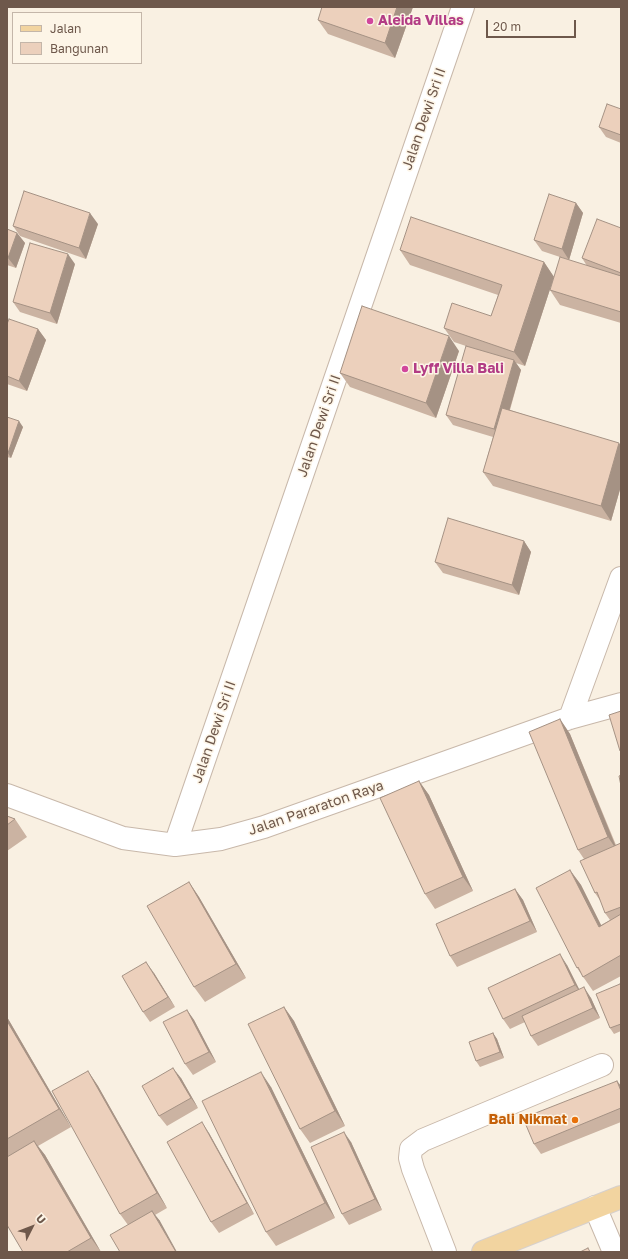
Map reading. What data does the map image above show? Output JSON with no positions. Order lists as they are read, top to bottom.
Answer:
{
  "streets": {
    "street": ["Jalan Dewi Sri II", "Jalan Pararaton Raya"]
  },
  "crossings": [
    ["Jalan Dewi Sri II", "Jalan Pararaton Raya"]
  ],
  "places": ["Aleida Villas", "Lyff Villa Bali", "Bali Nikmat"],
  "legend": ["Jalan", "Bangunan"],
  "scale_bar": "20 m",
  "north": "top right"
}
